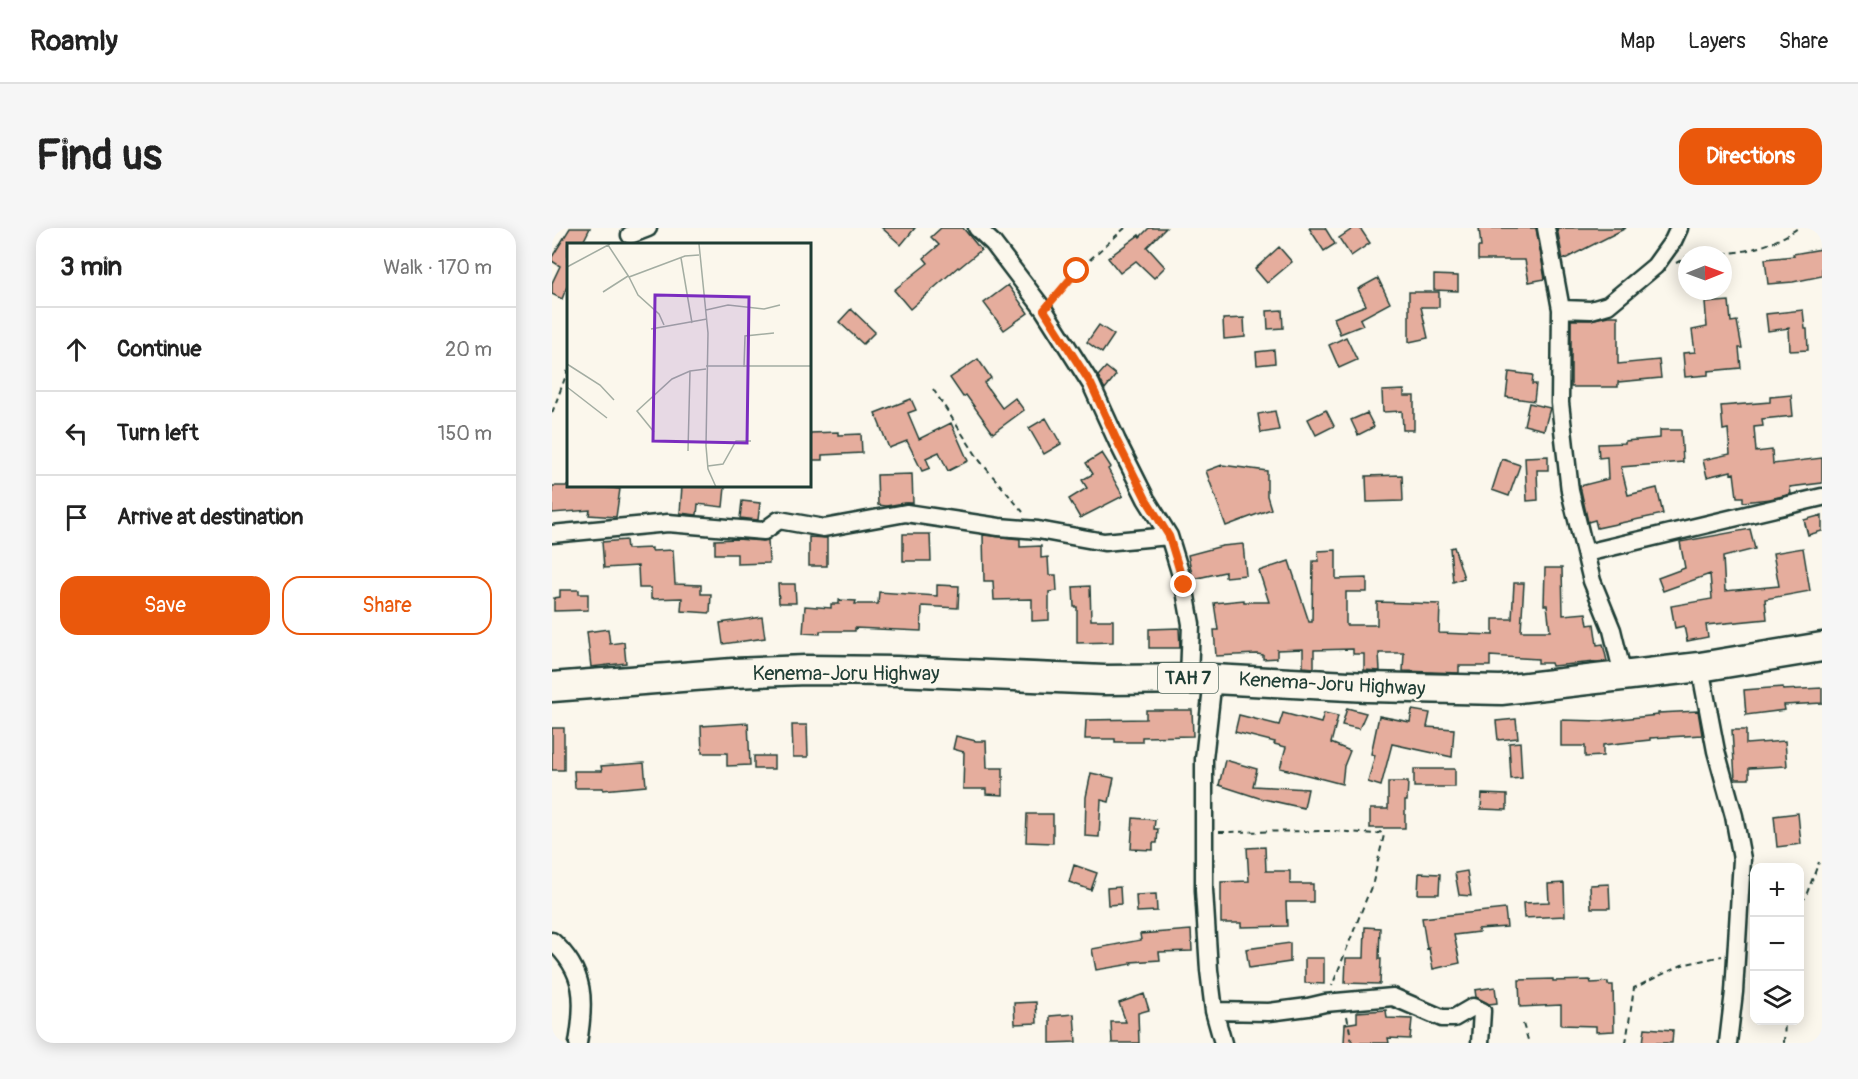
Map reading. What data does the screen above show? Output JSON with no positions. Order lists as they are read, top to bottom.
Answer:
{
  "streets": {
    "highway": ["Kenema-Joru Highway", "TAH 7"]
  },
  "north": "right",
  "page": {
    "header": "Roamly",
    "nav": ["Map", "Layers", "Share"],
    "buttons": [
      "Directions",
      ["Save", "Share"]
    ],
    "title": "Find us",
    "heading": ["3 min", "Walk · 170 m"],
    "list": [
      ["Continue", "20 m"],
      ["Turn left", "150 m"],
      "Arrive at destination"
    ],
    "map_buttons": ["+", "−"]
  }
}
